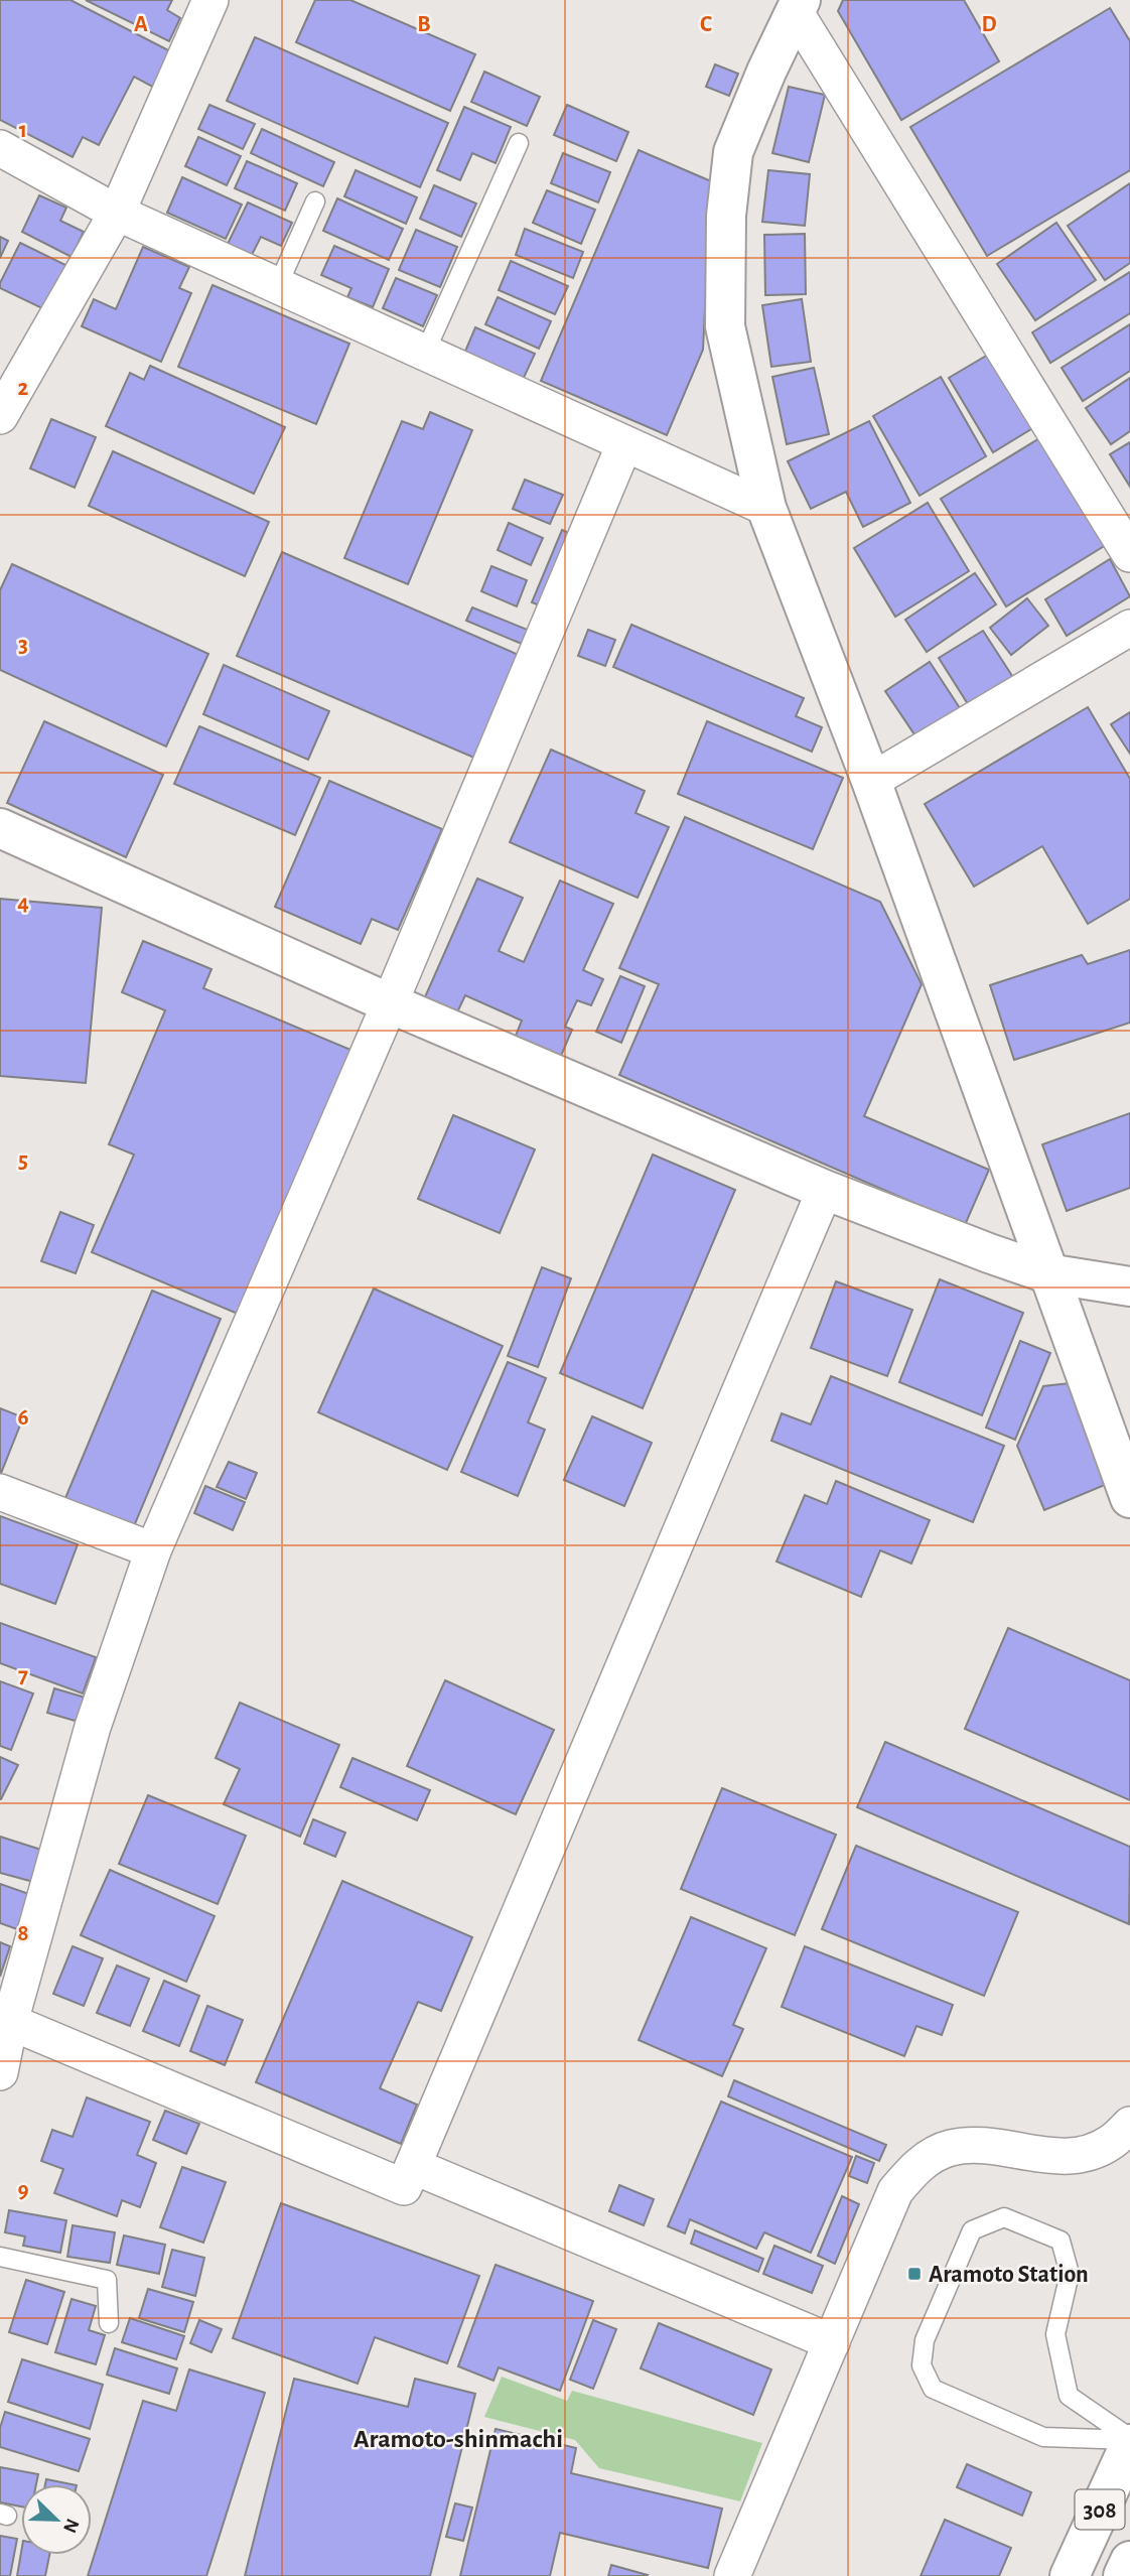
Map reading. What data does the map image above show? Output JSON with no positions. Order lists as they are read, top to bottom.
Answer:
{
  "streets": {
    "main road": ["308"]
  },
  "districts": ["Aramoto-shinmachi"],
  "places": {
    "transit": ["Aramoto Station"]
  },
  "north": "bottom right",
  "grid": {
    "columns": [
      "A",
      "B",
      "C",
      "D"
    ],
    "rows": [
      "1",
      "2",
      "3",
      "4",
      "5",
      "6",
      "7",
      "8",
      "9"
    ]
  }
}
